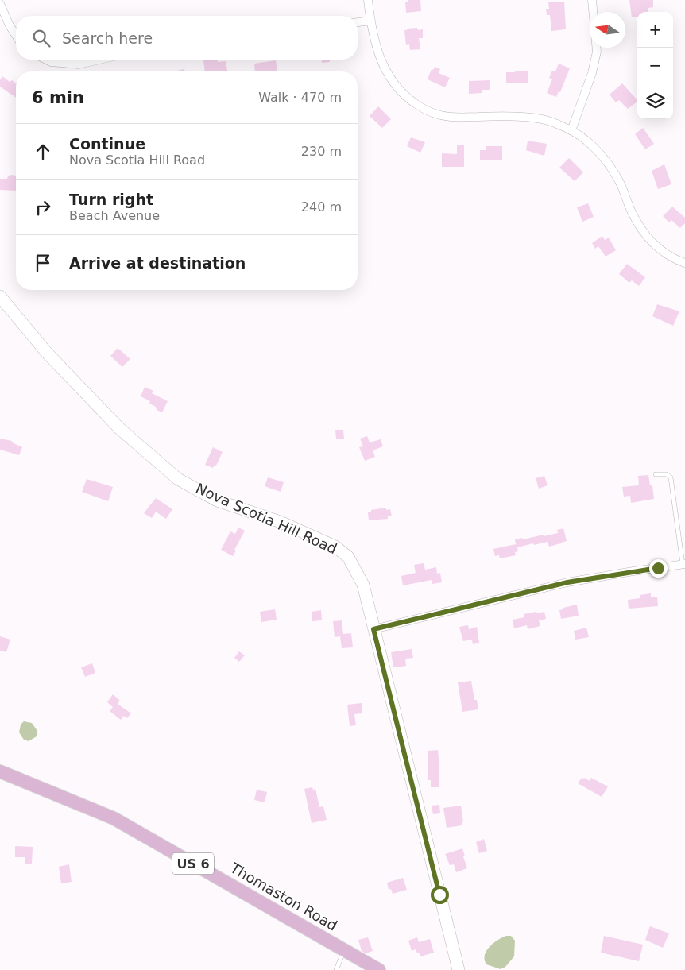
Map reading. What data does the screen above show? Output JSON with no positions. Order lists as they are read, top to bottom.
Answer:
{
  "streets": {
    "main road": ["US 6", "Thomaston Road"],
    "street": ["Nova Scotia Hill Road"]
  },
  "north": "left",
  "page": {
    "map_buttons": ["+", "−"],
    "search": "Search here",
    "heading": ["6 min", "Walk · 470 m"],
    "list": [
      ["Continue", "Nova Scotia Hill Road", "230 m"],
      ["Turn right", "Beach Avenue", "240 m"],
      "Arrive at destination"
    ]
  }
}
